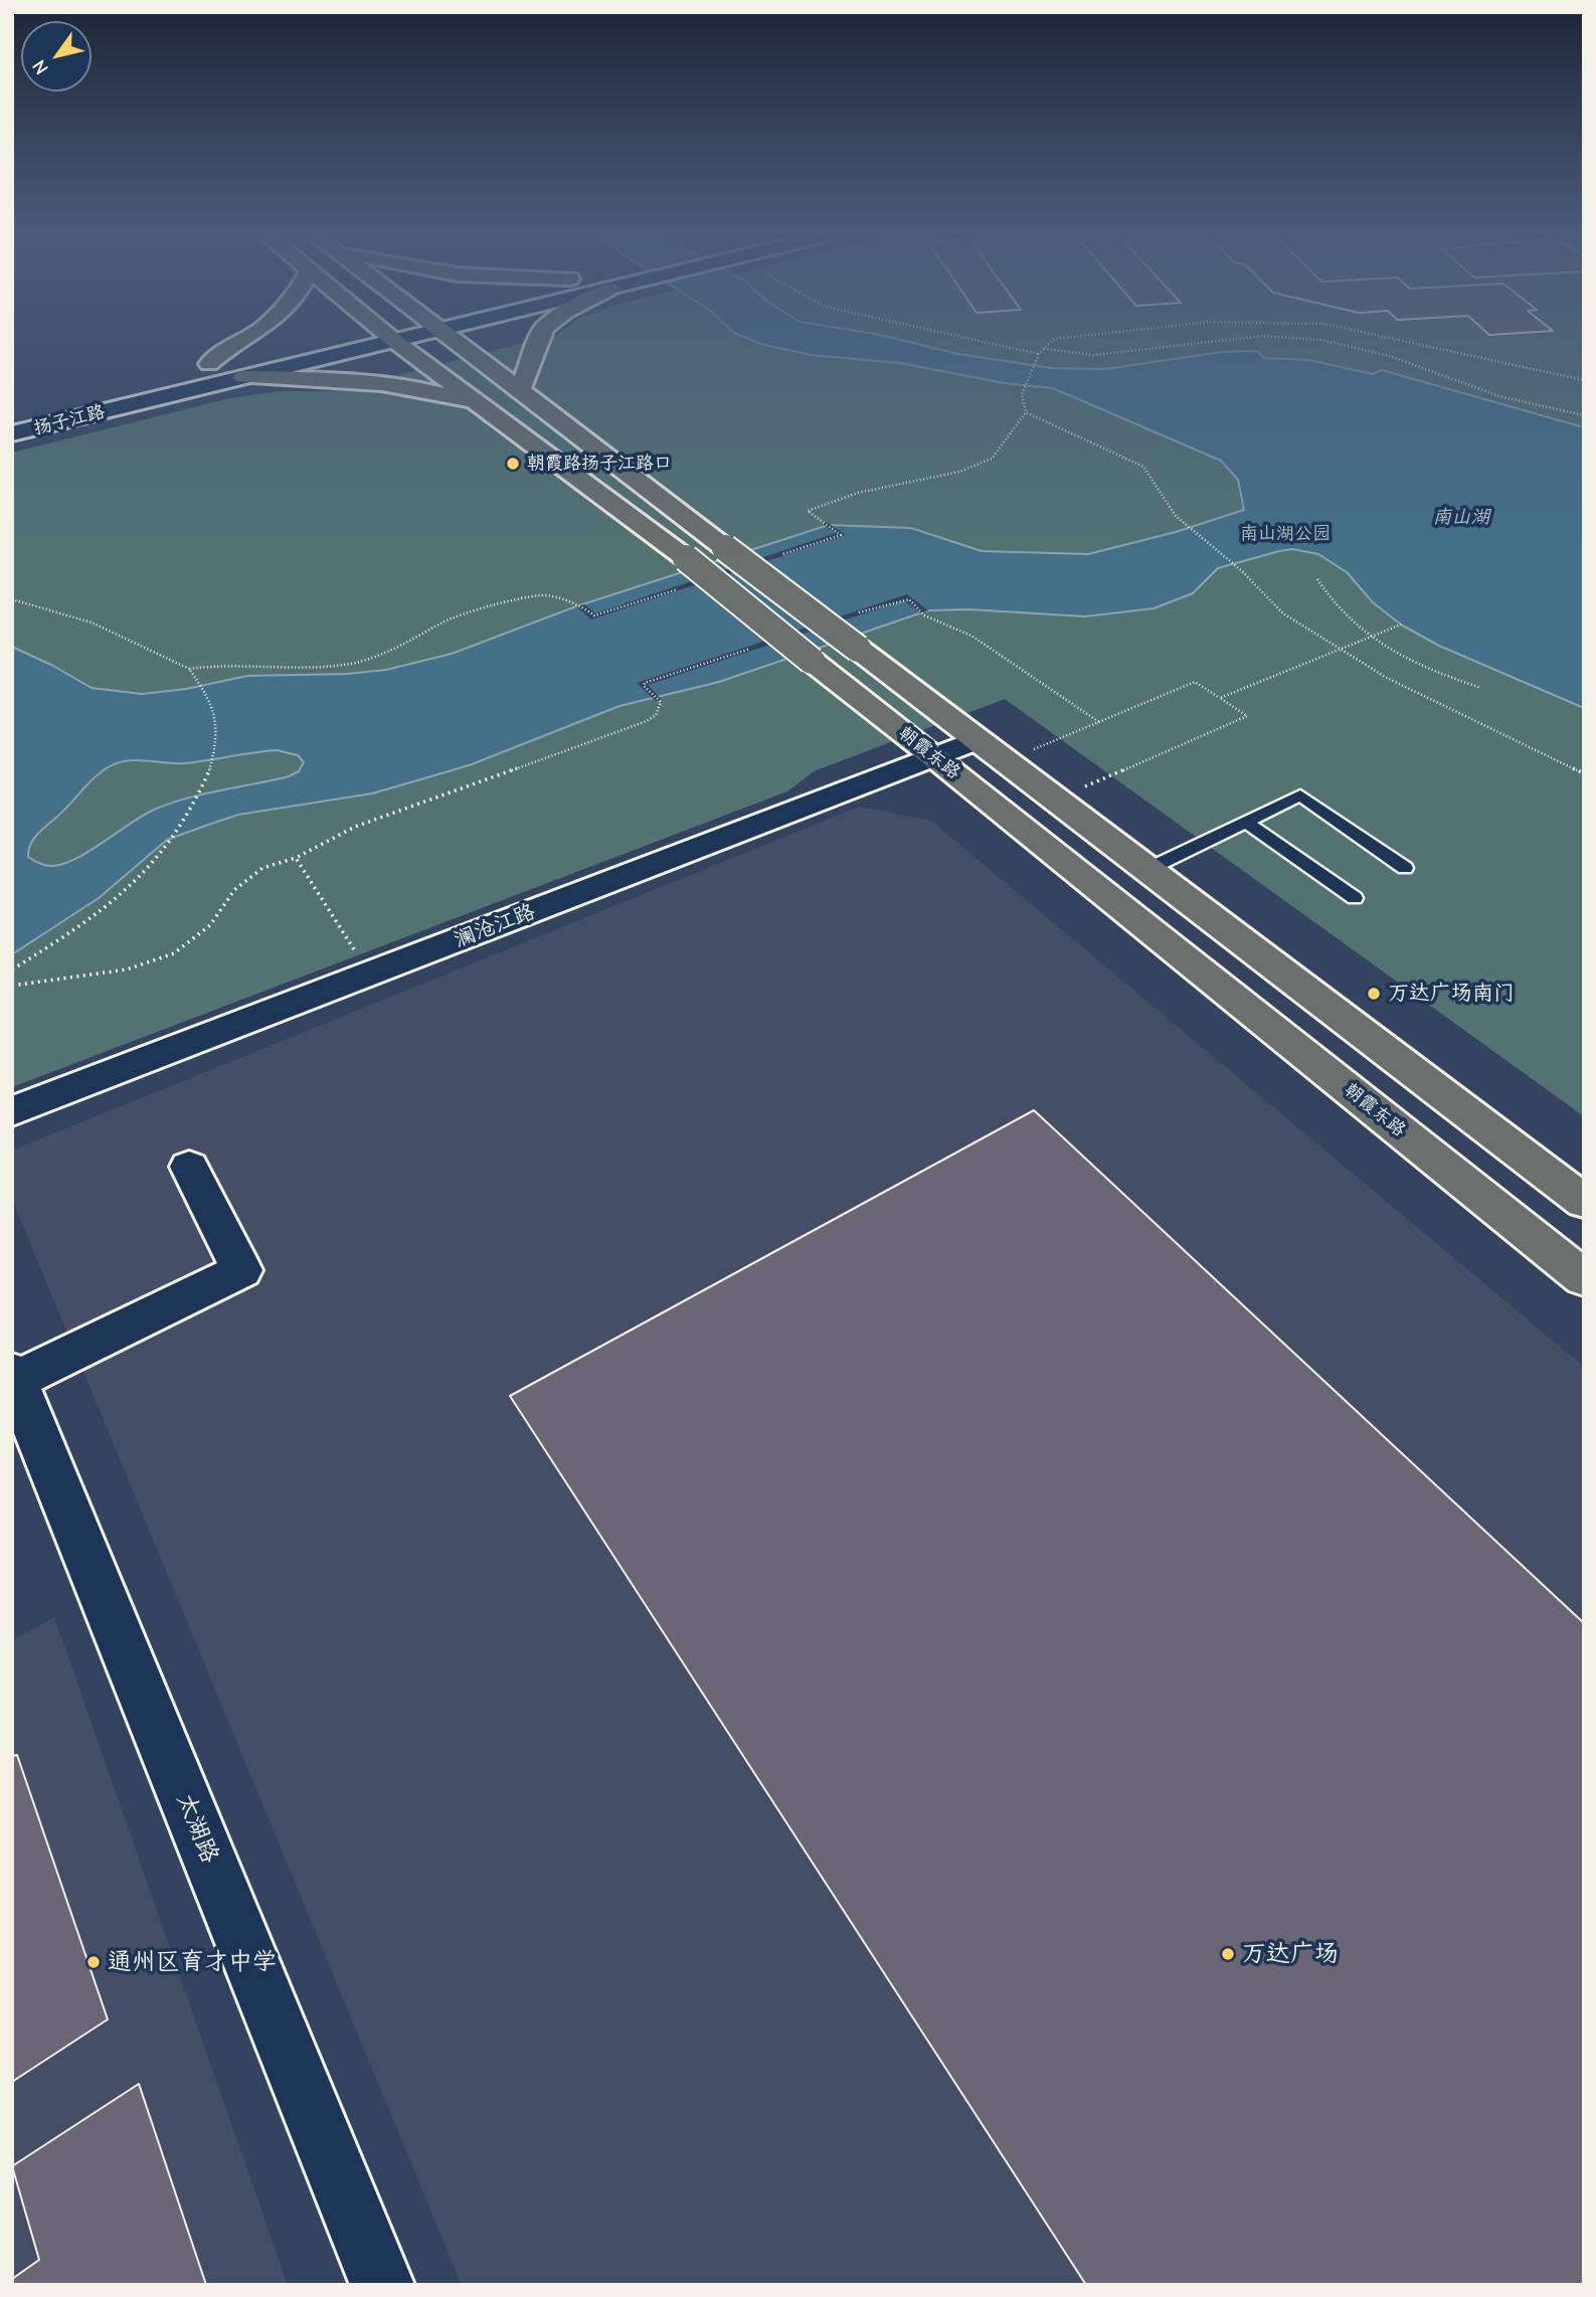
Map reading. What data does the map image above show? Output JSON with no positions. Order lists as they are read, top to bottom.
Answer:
{
  "streets": {
    "main road": [
      "扬子江路",
      "朝霞东路",
      "澜沧江路",
      "太湖路"
    ]
  },
  "crossings": [
    ["朝霞东路", "澜沧江路"]
  ],
  "water": ["南山湖"],
  "parks": ["南山湖公园"],
  "places": [
    "朝霞路扬子江路口",
    "万达广场南门",
    "万达广场",
    "通州区育才中学"
  ],
  "north": "bottom left"
}
